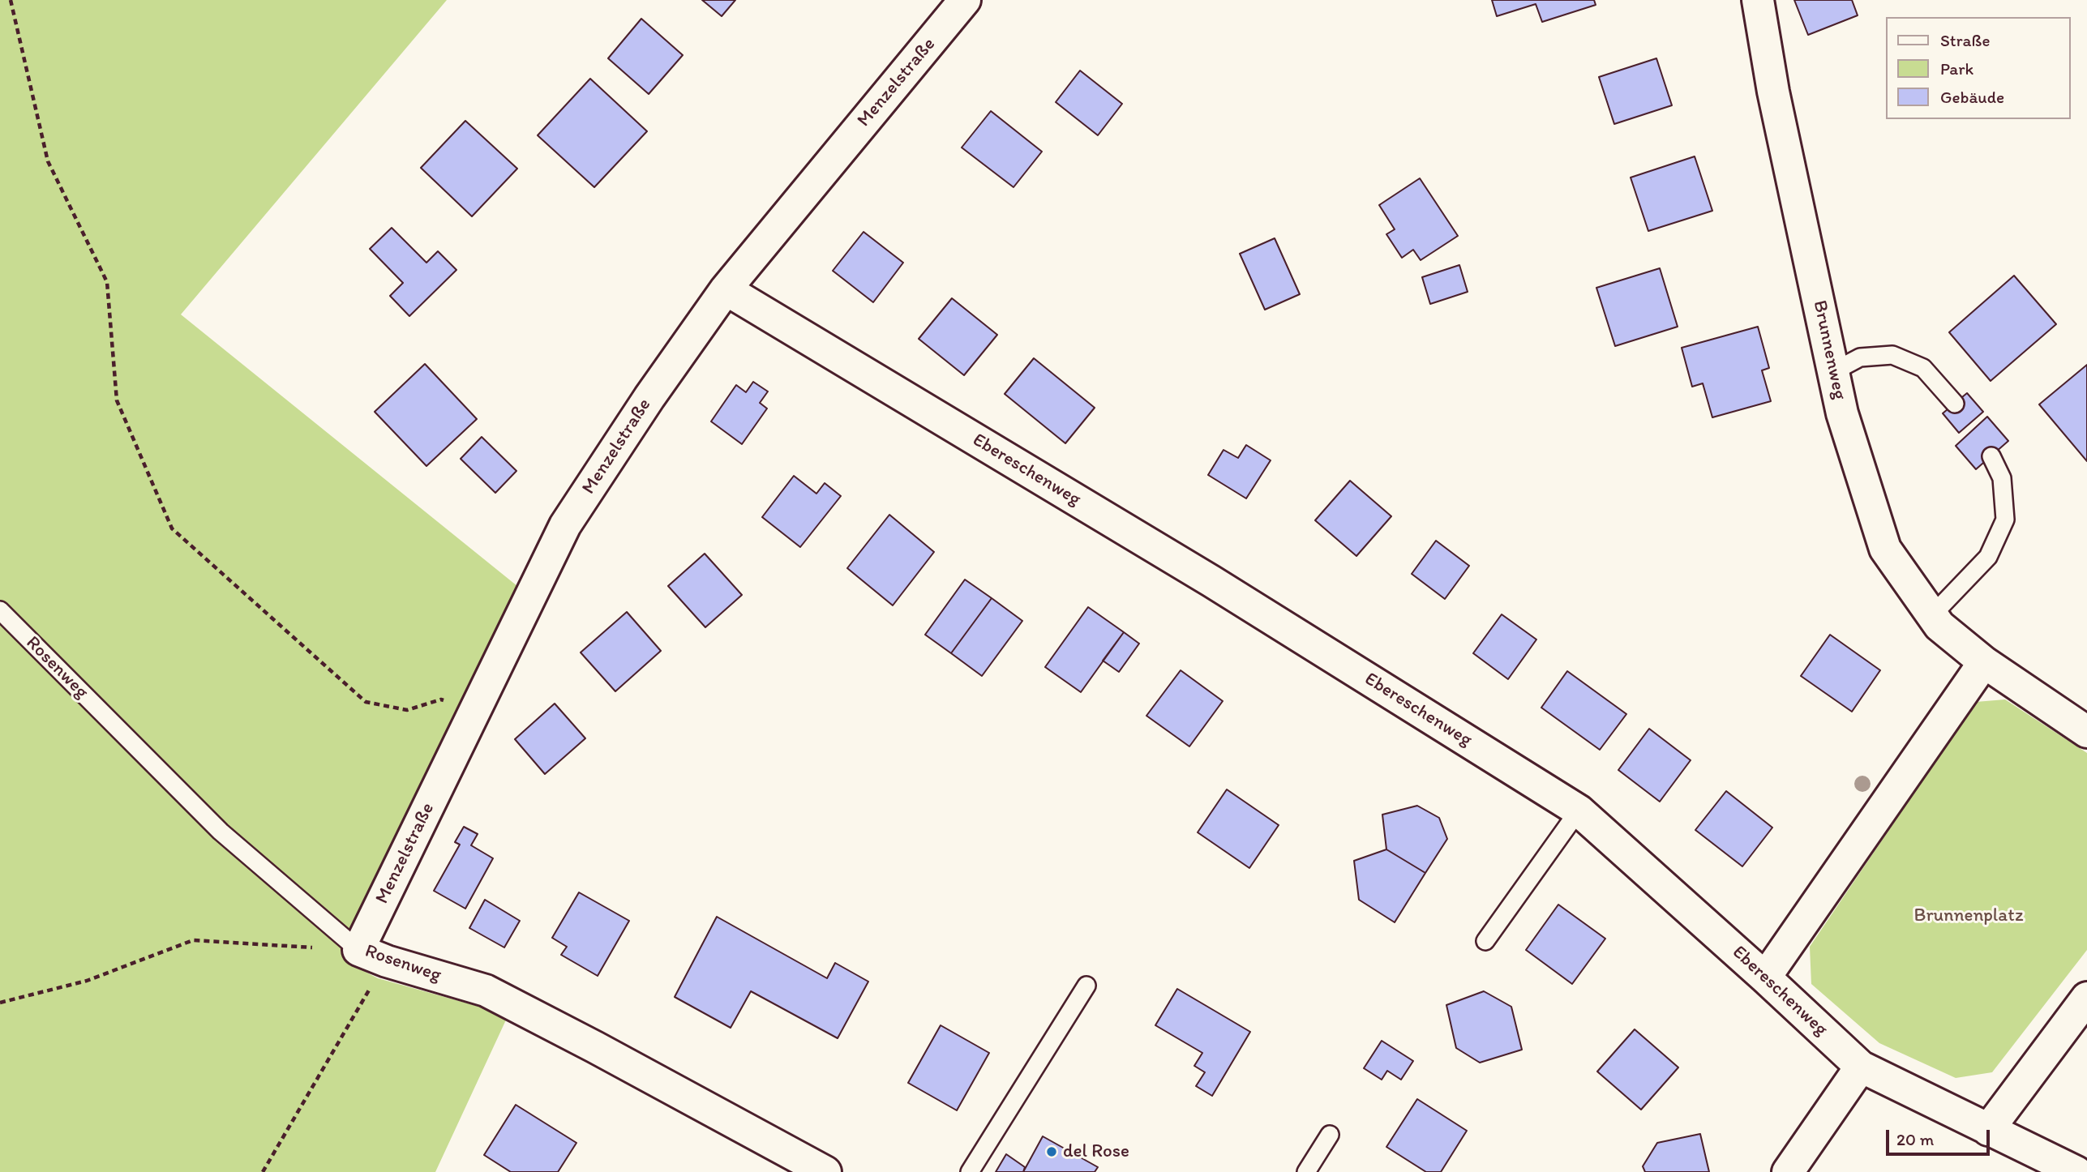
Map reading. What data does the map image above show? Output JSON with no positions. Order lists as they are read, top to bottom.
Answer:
{
  "streets": {
    "street": [
      "Menzelstraße",
      "Brunnenweg",
      "Ebereschenweg",
      "Rosenweg"
    ]
  },
  "crossings": [
    ["Menzelstraße", "Ebereschenweg"],
    ["Menzelstraße", "Rosenweg"]
  ],
  "parks": ["Brunnenplatz"],
  "places": ["del Rose"],
  "legend": ["Straße", "Park", "Gebäude"],
  "scale_bar": "20 m"
}
